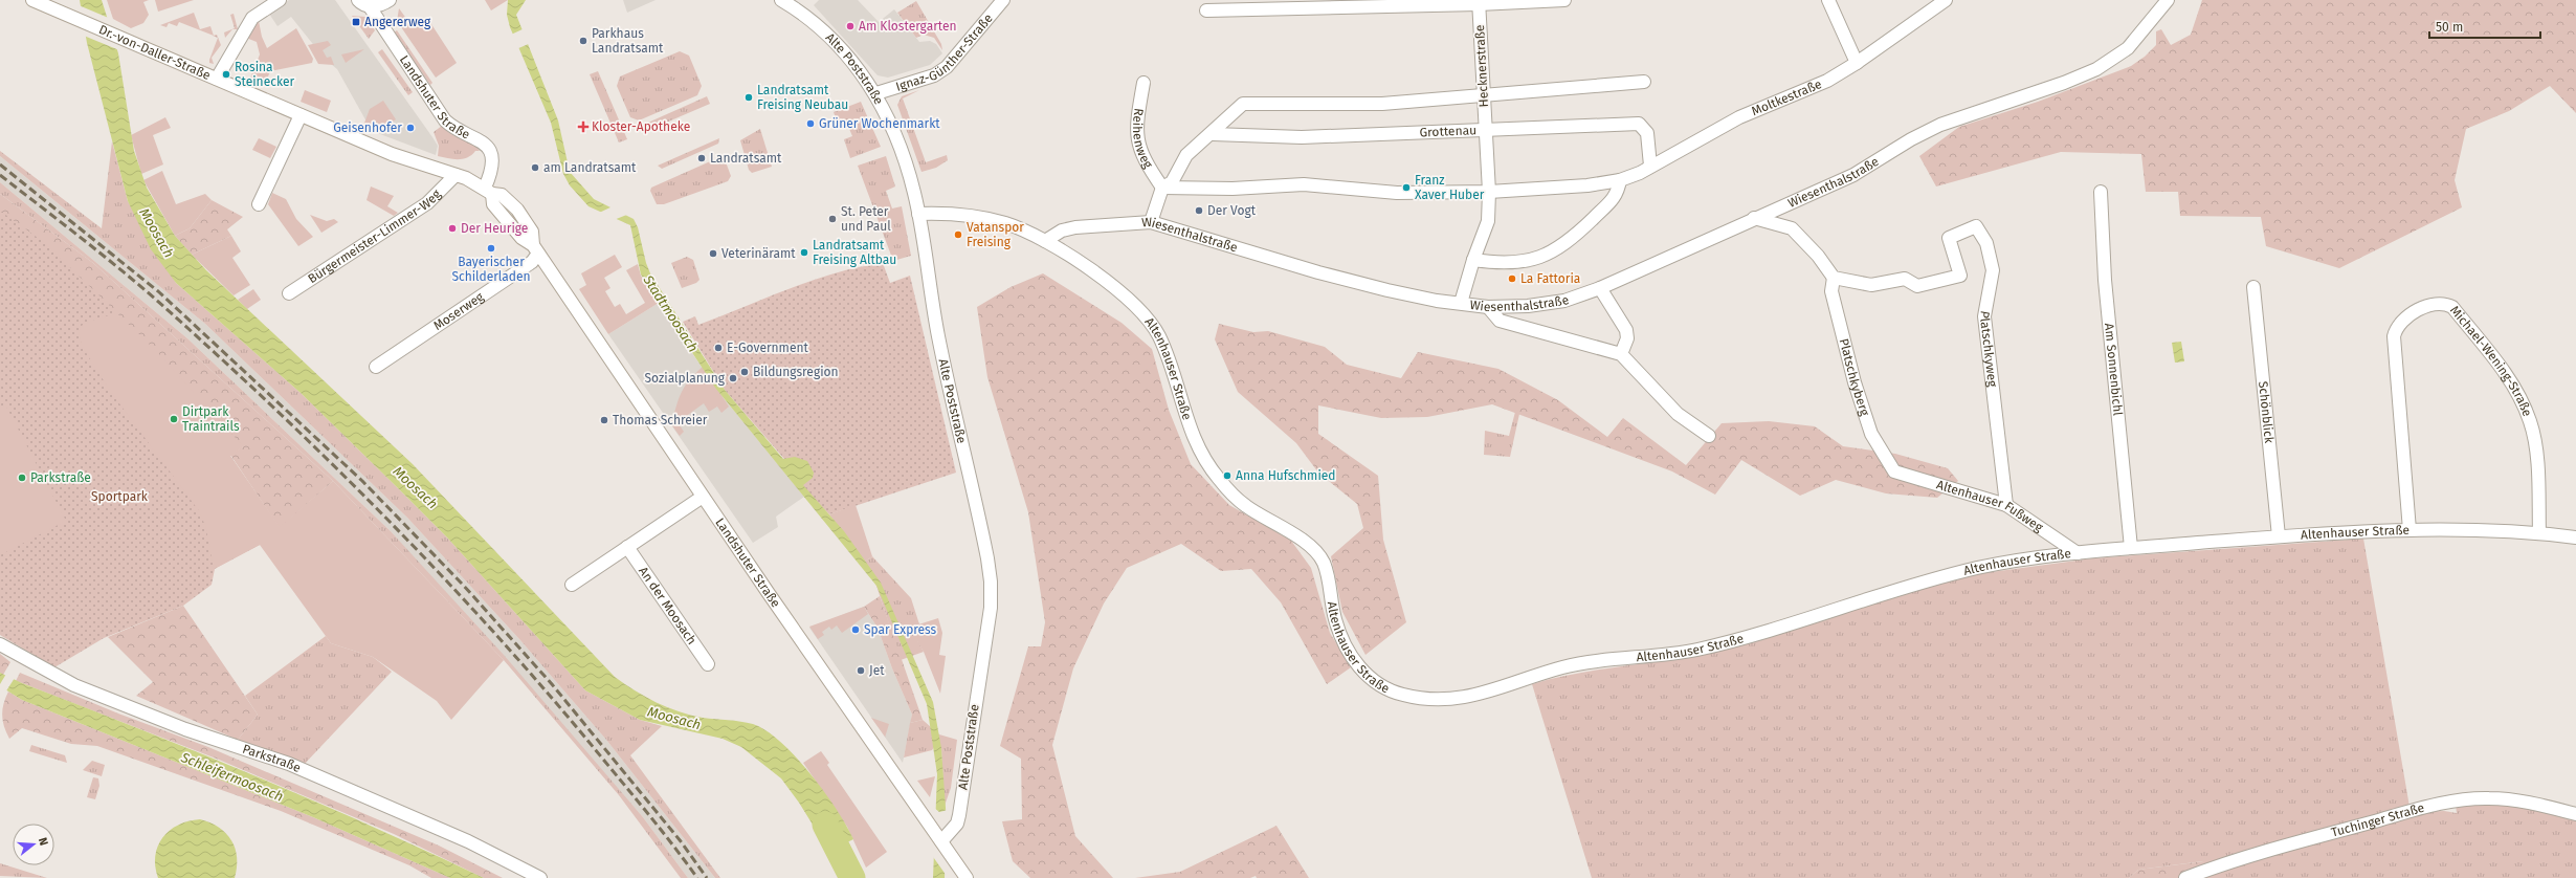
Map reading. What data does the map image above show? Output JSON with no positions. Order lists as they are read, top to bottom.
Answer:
{
  "streets": {
    "street": [
      "Ignaz-Günther-Straße",
      "Dr.-von-Daller-Straße",
      "Hecknerstraße",
      "Alte Poststraße",
      "Landshuter Straße",
      "Moltkestraße",
      "Grottenau",
      "Reihenweg",
      "Wiesenthalstraße",
      "Bürgermeister-Limmer-Weg",
      "Moserweg",
      "Platschkyweg",
      "Michael-Wening-Straße",
      "Altenhauser Straße",
      "Am Sonnenbichl",
      "Platschkyberg",
      "Schönblick",
      "Altenhauser Fußweg",
      "An der Moosach",
      "Parkstraße",
      "Tuchinger Straße"
    ]
  },
  "crossings": [
    ["Ignaz-Günther-Straße", "Alte Poststraße"],
    ["Dr.-von-Daller-Straße", "Landshuter Straße"],
    ["Dr.-von-Daller-Straße", "Bürgermeister-Limmer-Weg"],
    ["Hecknerstraße", "Moltkestraße"],
    ["Hecknerstraße", "Grottenau"],
    ["Hecknerstraße", "Wiesenthalstraße"],
    ["Alte Poststraße", "Landshuter Straße"],
    ["Landshuter Straße", "Moserweg"],
    ["Moltkestraße", "Grottenau"],
    ["Wiesenthalstraße", "Altenhauser Straße"],
    ["Platschkyweg", "Platschkyberg"],
    ["Platschkyweg", "Altenhauser Fußweg"],
    ["Michael-Wening-Straße", "Altenhauser Straße"],
    ["Altenhauser Straße", "Am Sonnenbichl"],
    ["Altenhauser Straße", "Schönblick"],
    ["Altenhauser Straße", "Altenhauser Fußweg"],
    ["Platschkyberg", "Altenhauser Fußweg"]
  ],
  "water": ["Moosach", "Stadtmoosach", "Schleifermoosach"],
  "parks": ["Sportpark"],
  "places": {
    "transit": ["Angererweg"],
    "other": [
      "Am Klostergarten",
      "Parkhaus Landratsamt",
      "Rosina Steinecker",
      "Landratsamt Freising Neubau",
      "Grüner Wochenmarkt",
      "Geisenhofer",
      "Landratsamt",
      "am Landratsamt",
      "Franz Xaver Huber",
      "Der Vogt",
      "St. Peter und Paul",
      "Der Heurige",
      "Vatanspor Freising",
      "Bayerischer Schilderladen",
      "Landratsamt Freising Altbau",
      "Veterinäramt",
      "La Fattoria",
      "E-Government",
      "Bildungsregion",
      "Sozialplanung",
      "Dirtpark Traintrails",
      "Thomas Schreier",
      "Anna Hufschmied",
      "Parkstraße",
      "Spar Express",
      "Jet"
    ],
    "health": ["Kloster-Apotheke"]
  },
  "scale_bar": "50 m",
  "north": "right"
}
